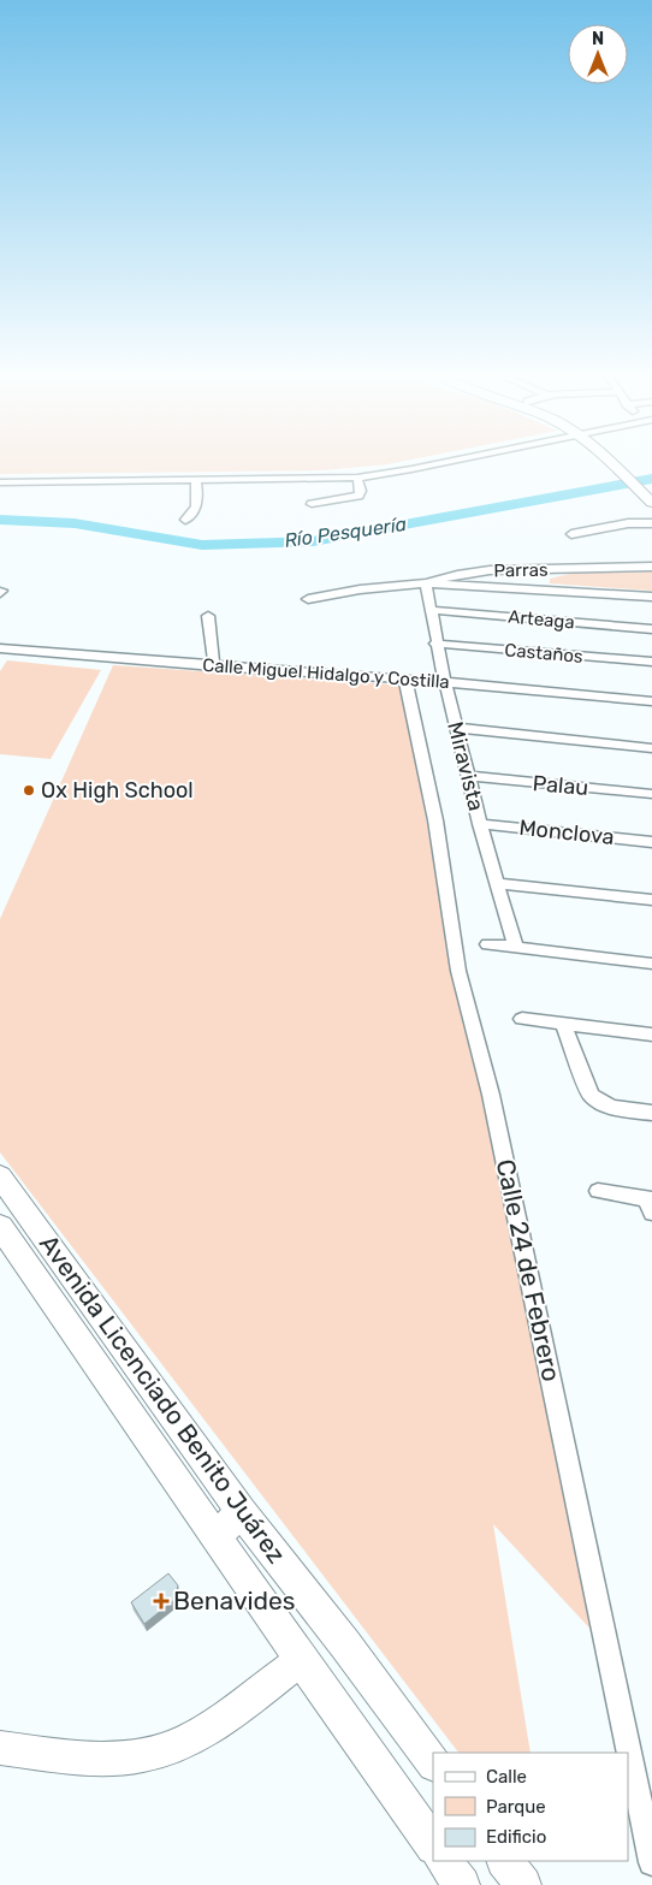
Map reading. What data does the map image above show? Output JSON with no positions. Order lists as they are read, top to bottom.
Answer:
{
  "streets": {
    "street": [
      "Parras",
      "Arteaga",
      "Castaños",
      "Calle Miguel Hidalgo y Costilla",
      "Miravista",
      "Palau",
      "Monclova",
      "Calle 24 de Febrero",
      "Avenida Licenciado Benito Juárez"
    ]
  },
  "crossings": [
    ["Parras", "Miravista"],
    ["Arteaga", "Miravista"],
    ["Castaños", "Miravista"],
    ["Calle Miguel Hidalgo y Costilla", "Miravista"],
    ["Calle Miguel Hidalgo y Costilla", "Calle 24 de Febrero"],
    ["Miravista", "Palau"],
    ["Miravista", "Monclova"]
  ],
  "water": ["Río Pesquería"],
  "places": {
    "other": ["Ox High School"],
    "health": ["Benavides"]
  },
  "legend": ["Calle", "Parque", "Edificio"],
  "north": "top"
}
